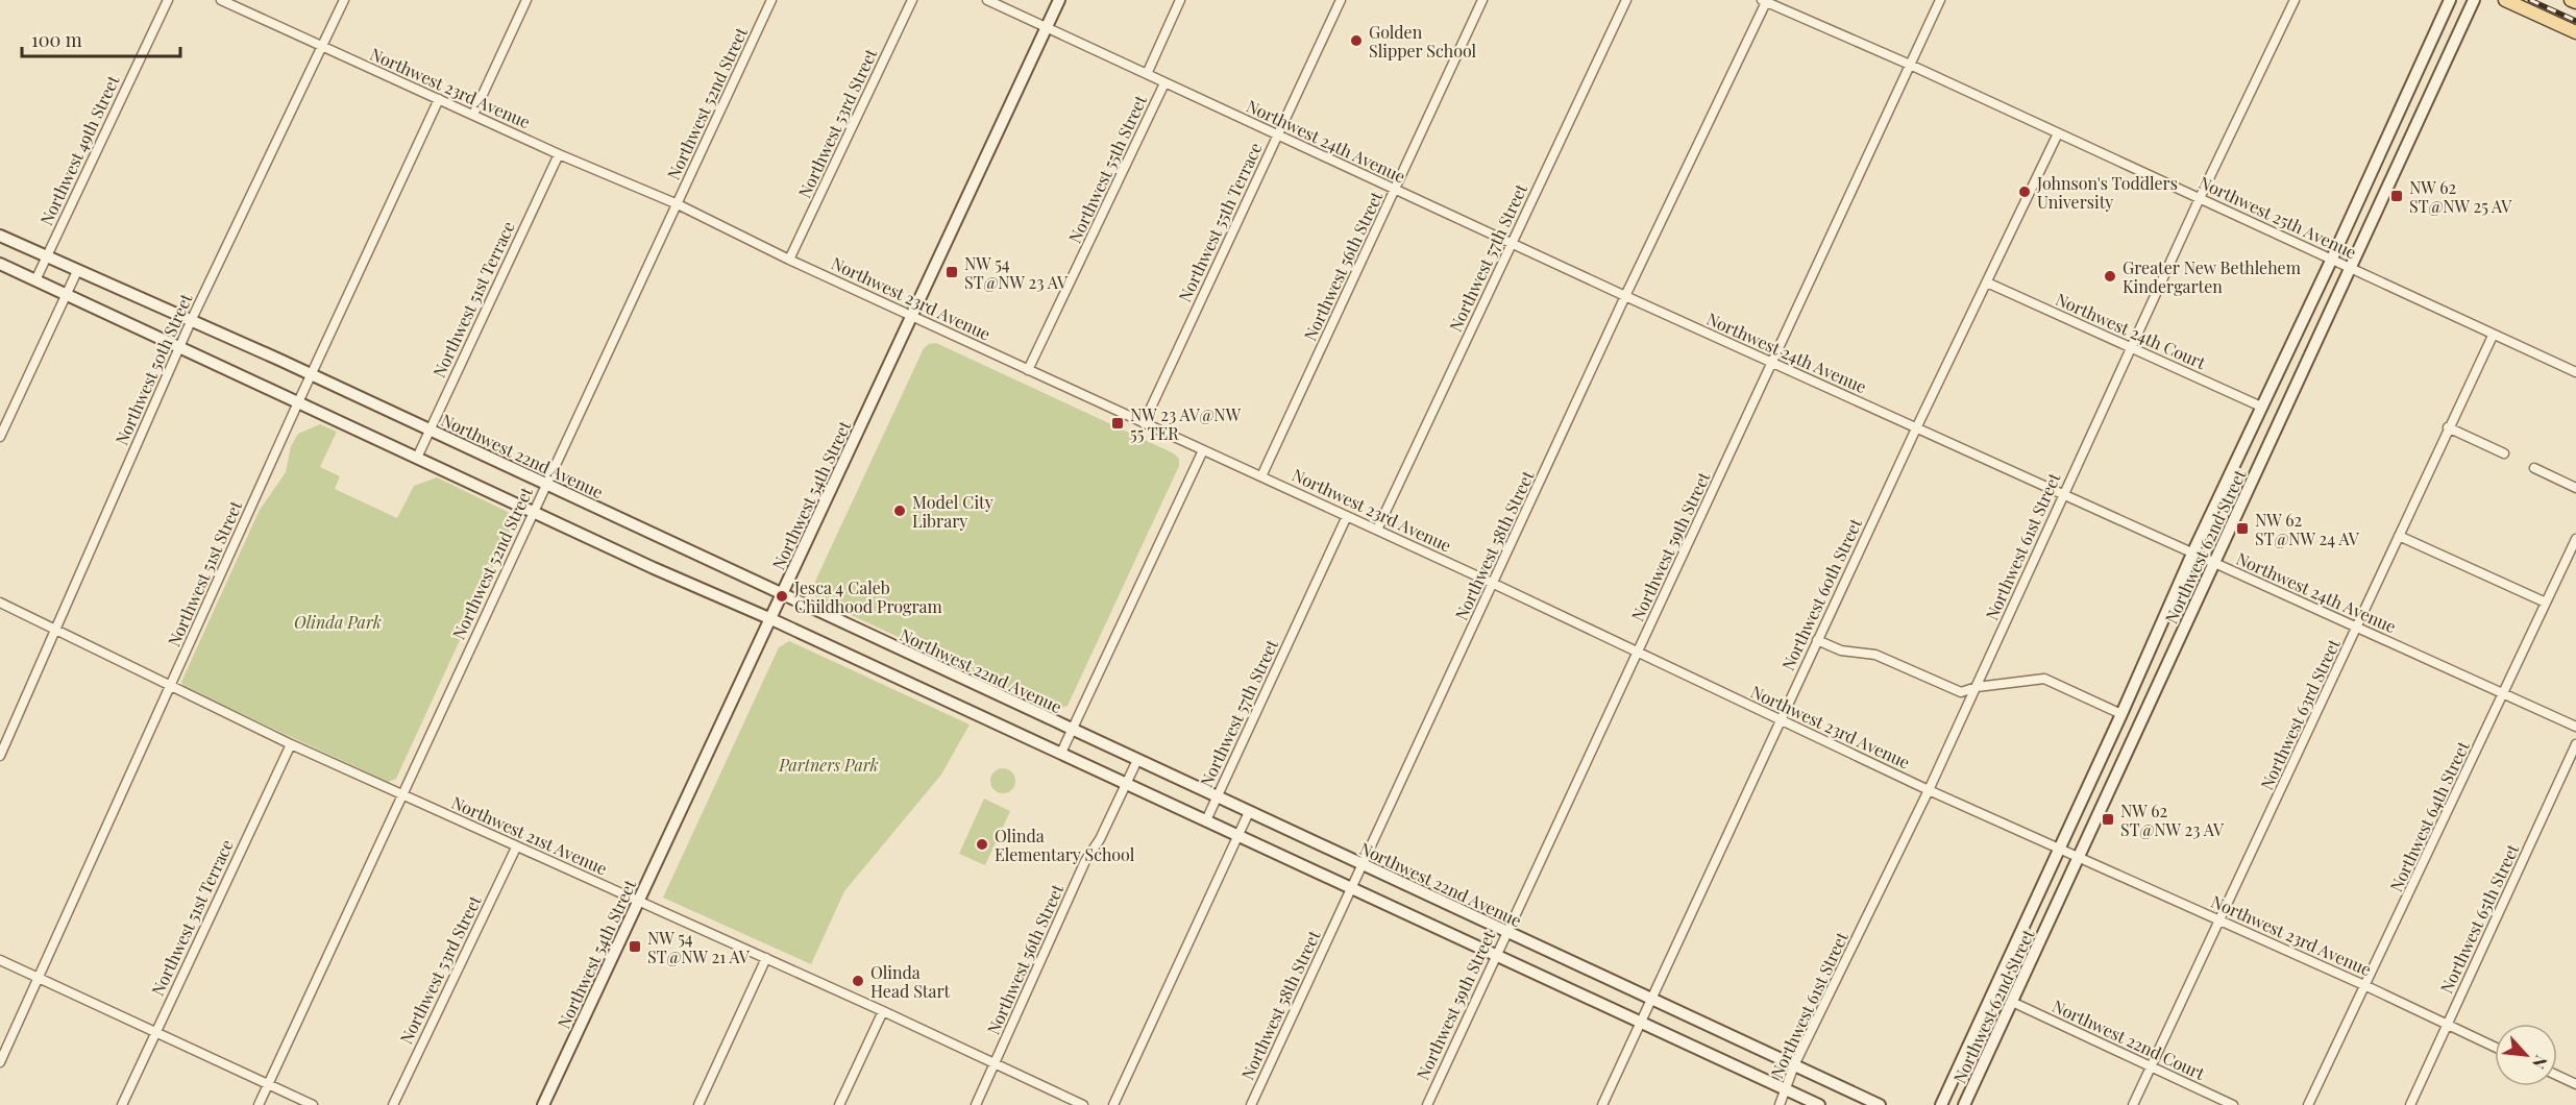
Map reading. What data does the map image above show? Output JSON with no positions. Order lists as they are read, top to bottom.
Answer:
{
  "streets": {
    "main road": ["Northwest 22nd Avenue", "Northwest 54th Street", "Northwest 62nd Street"],
    "street": [
      "Northwest 23rd Avenue",
      "Northwest 52nd Street",
      "Northwest 53rd Street",
      "Northwest 24th Avenue",
      "Northwest 49th Street",
      "Northwest 55th Street",
      "Northwest 25th Avenue",
      "Northwest 55th Terrace",
      "Northwest 57th Street",
      "Northwest 56th Street",
      "Northwest 51st Terrace",
      "Northwest 24th Court",
      "Northwest 50th Street",
      "Northwest 58th Street",
      "Northwest 59th Street",
      "Northwest 61st Street",
      "Northwest 51st Street",
      "Northwest 60th Street",
      "Northwest 63rd Street",
      "Northwest 64th Street",
      "Northwest 21st Avenue",
      "Northwest 65th Street",
      "Northwest 22nd Court"
    ]
  },
  "crossings": [
    ["Northwest 23rd Avenue", "Northwest 52nd Street"],
    ["Northwest 23rd Avenue", "Northwest 53rd Street"],
    ["Northwest 23rd Avenue", "Northwest 55th Street"],
    ["Northwest 23rd Avenue", "Northwest 55th Terrace"],
    ["Northwest 23rd Avenue", "Northwest 57th Street"],
    ["Northwest 23rd Avenue", "Northwest 56th Street"],
    ["Northwest 23rd Avenue", "Northwest 51st Terrace"],
    ["Northwest 23rd Avenue", "Northwest 50th Street"],
    ["Northwest 23rd Avenue", "Northwest 54th Street"],
    ["Northwest 23rd Avenue", "Northwest 58th Street"],
    ["Northwest 23rd Avenue", "Northwest 59th Street"],
    ["Northwest 23rd Avenue", "Northwest 61st Street"],
    ["Northwest 23rd Avenue", "Northwest 62nd Street"],
    ["Northwest 23rd Avenue", "Northwest 51st Street"],
    ["Northwest 23rd Avenue", "Northwest 60th Street"],
    ["Northwest 23rd Avenue", "Northwest 63rd Street"],
    ["Northwest 23rd Avenue", "Northwest 64th Street"],
    ["Northwest 23rd Avenue", "Northwest 65th Street"],
    ["Northwest 52nd Street", "Northwest 22nd Avenue"],
    ["Northwest 52nd Street", "Northwest 21st Avenue"],
    ["Northwest 53rd Street", "Northwest 21st Avenue"],
    ["Northwest 24th Avenue", "Northwest 55th Street"],
    ["Northwest 24th Avenue", "Northwest 55th Terrace"],
    ["Northwest 24th Avenue", "Northwest 57th Street"],
    ["Northwest 24th Avenue", "Northwest 56th Street"],
    ["Northwest 24th Avenue", "Northwest 54th Street"],
    ["Northwest 24th Avenue", "Northwest 58th Street"],
    ["Northwest 24th Avenue", "Northwest 59th Street"],
    ["Northwest 24th Avenue", "Northwest 61st Street"],
    ["Northwest 24th Avenue", "Northwest 62nd Street"],
    ["Northwest 24th Avenue", "Northwest 60th Street"],
    ["Northwest 24th Avenue", "Northwest 63rd Street"],
    ["Northwest 24th Avenue", "Northwest 64th Street"],
    ["Northwest 49th Street", "Northwest 22nd Avenue"],
    ["Northwest 25th Avenue", "Northwest 58th Street"],
    ["Northwest 25th Avenue", "Northwest 59th Street"],
    ["Northwest 25th Avenue", "Northwest 61st Street"],
    ["Northwest 25th Avenue", "Northwest 62nd Street"],
    ["Northwest 25th Avenue", "Northwest 60th Street"],
    ["Northwest 25th Avenue", "Northwest 63rd Street"],
    ["Northwest 57th Street", "Northwest 22nd Avenue"],
    ["Northwest 56th Street", "Northwest 22nd Avenue"],
    ["Northwest 56th Street", "Northwest 21st Avenue"],
    ["Northwest 51st Terrace", "Northwest 22nd Avenue"],
    ["Northwest 51st Terrace", "Northwest 21st Avenue"],
    ["Northwest 24th Court", "Northwest 61st Street"],
    ["Northwest 24th Court", "Northwest 62nd Street"],
    ["Northwest 24th Court", "Northwest 60th Street"],
    ["Northwest 50th Street", "Northwest 22nd Avenue"],
    ["Northwest 50th Street", "Northwest 21st Avenue"],
    ["Northwest 22nd Avenue", "Northwest 54th Street"],
    ["Northwest 22nd Avenue", "Northwest 58th Street"],
    ["Northwest 22nd Avenue", "Northwest 59th Street"],
    ["Northwest 22nd Avenue", "Northwest 61st Street"],
    ["Northwest 22nd Avenue", "Northwest 51st Street"],
    ["Northwest 22nd Avenue", "Northwest 60th Street"],
    ["Northwest 54th Street", "Northwest 21st Avenue"],
    ["Northwest 62nd Street", "Northwest 22nd Court"],
    ["Northwest 51st Street", "Northwest 21st Avenue"],
    ["Northwest 63rd Street", "Northwest 22nd Court"]
  ],
  "parks": ["Olinda Park", "Partners Park"],
  "places": {
    "other": [
      "Golden Slipper School",
      "Johnson's Toddlers University",
      "Greater New Bethlehem Kindergarten",
      "Model City Library",
      "Jesca 4 Caleb Childhood Program",
      "Olinda Elementary School",
      "Olinda Head Start"
    ],
    "transit": [
      "NW 62 ST@NW 25 AV",
      "NW 54 ST@NW 23 AV",
      "NW 23 AV@NW 55 TER",
      "NW 62 ST@NW 24 AV",
      "NW 62 ST@NW 23 AV",
      "NW 54 ST@NW 21 AV"
    ]
  },
  "scale_bar": "100 m",
  "north": "bottom right"
}
